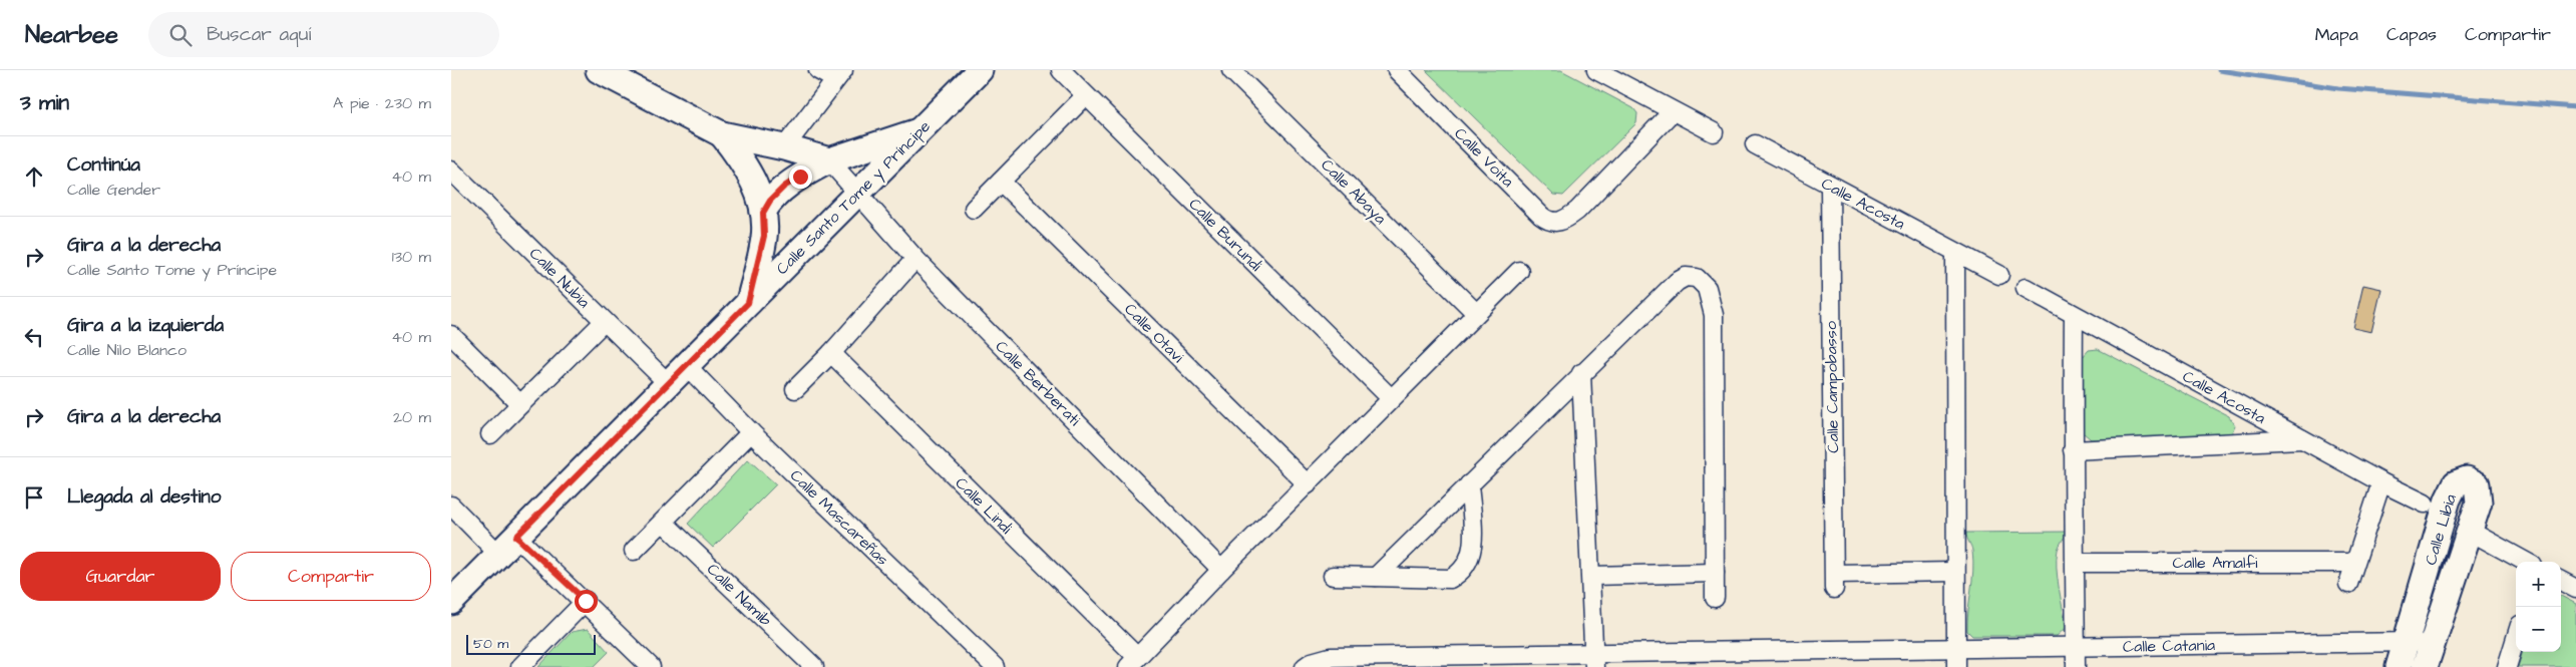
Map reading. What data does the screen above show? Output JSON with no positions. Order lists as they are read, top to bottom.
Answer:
{
  "streets": {
    "street": [
      "Calle Voita",
      "Calle Abaya",
      "Calle Santo Tome y Príncipe",
      "Calle Acosta",
      "Calle Burundi",
      "Calle Nubia",
      "Calle Otavi",
      "Calle Berberati",
      "Calle Campobasso",
      "Calle Lindi",
      "Calle Mascareñas",
      "Calle Libia",
      "Calle Amalfi",
      "Calle Namib",
      "Calle Catania"
    ]
  },
  "crossings": [
    ["Calle Santo Tome y Príncipe", "Calle Nubia"],
    ["Calle Santo Tome y Príncipe", "Calle Berberati"],
    ["Calle Santo Tome y Príncipe", "Calle Mascareñas"],
    ["Calle Acosta", "Calle Campobasso"],
    ["Calle Libia", "Calle Catania"]
  ],
  "scale_bar": "50 m",
  "page": {
    "header": "Nearbee",
    "search": "Buscar aquí",
    "nav": ["Mapa", "Capas", "Compartir"],
    "heading": ["3 min", "A pie · 230 m"],
    "list": [
      ["Continúa", "Calle Gender", "40 m"],
      ["Gira a la derecha", "Calle Santo Tome y Príncipe", "130 m"],
      ["Gira a la izquierda", "Calle Nilo Blanco", "40 m"],
      ["Gira a la derecha", "20 m"],
      "Llegada al destino"
    ],
    "buttons": ["Guardar", "Compartir"],
    "map_buttons": ["+", "−"],
    "scale": "50 m"
  }
}
